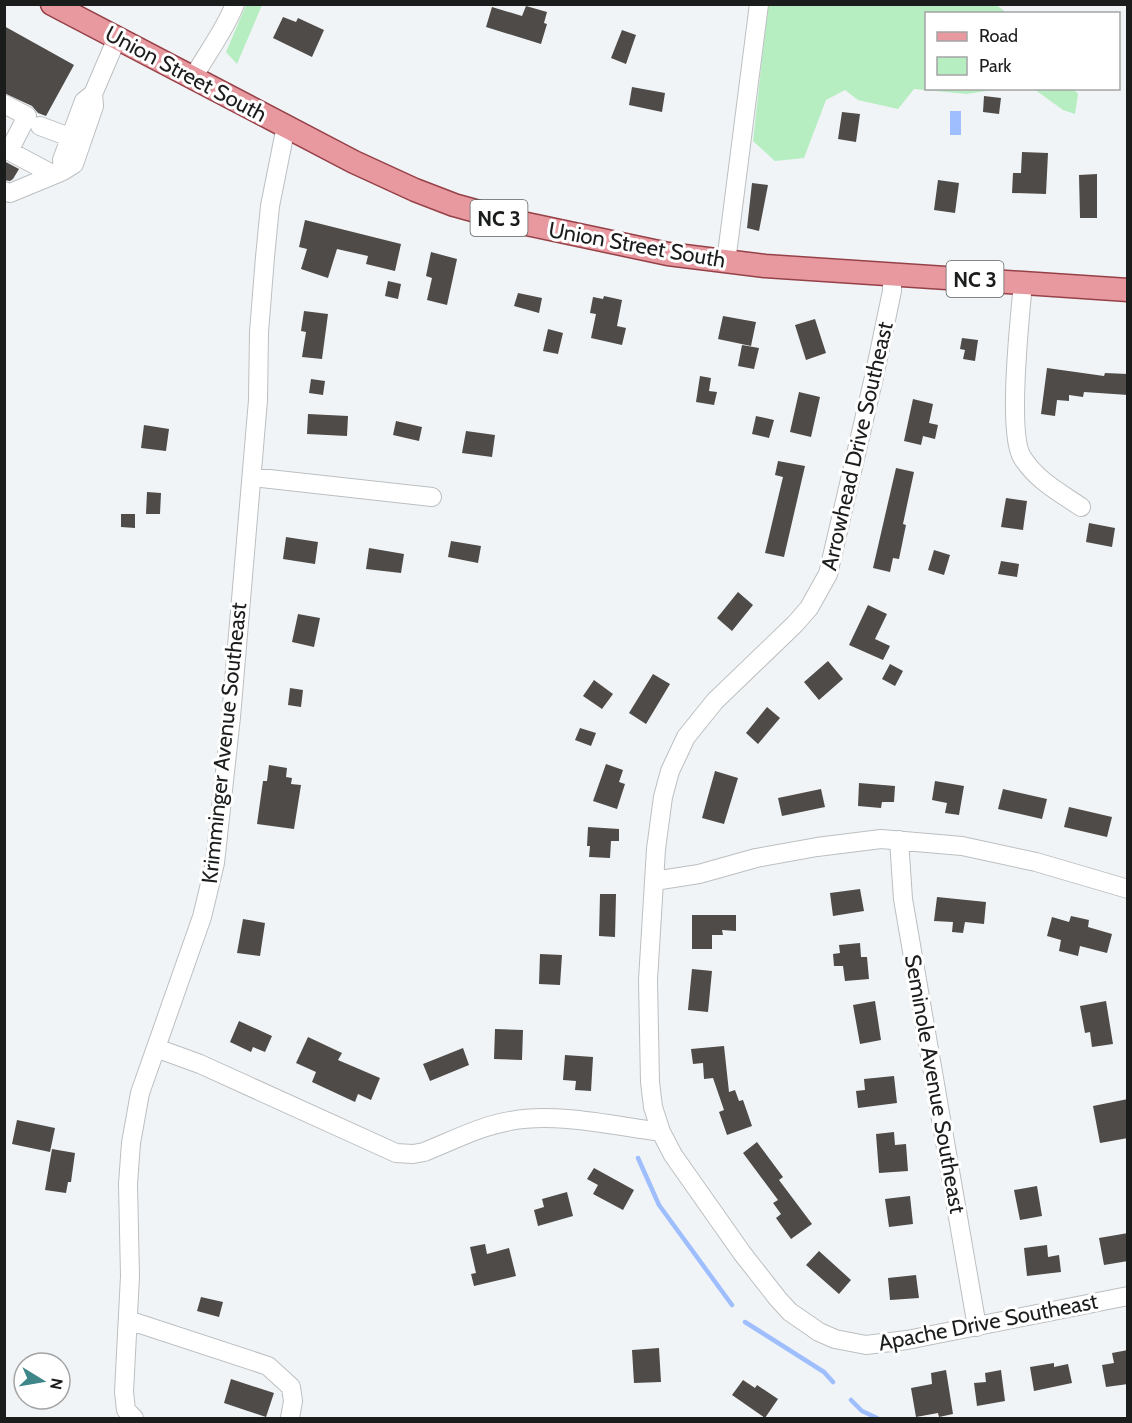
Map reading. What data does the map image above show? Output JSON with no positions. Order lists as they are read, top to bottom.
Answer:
{
  "streets": {
    "main road": ["Union Street South", "NC 3"],
    "street": [
      "Arrowhead Drive Southeast",
      "Krimminger Avenue Southeast",
      "Seminole Avenue Southeast",
      "Apache Drive Southeast"
    ]
  },
  "crossings": [
    ["Union Street South", "Arrowhead Drive Southeast"],
    ["Union Street South", "Krimminger Avenue Southeast"],
    ["Arrowhead Drive Southeast", "Apache Drive Southeast"],
    ["Seminole Avenue Southeast", "Apache Drive Southeast"]
  ],
  "legend": ["Road", "Park"],
  "north": "right"
}
